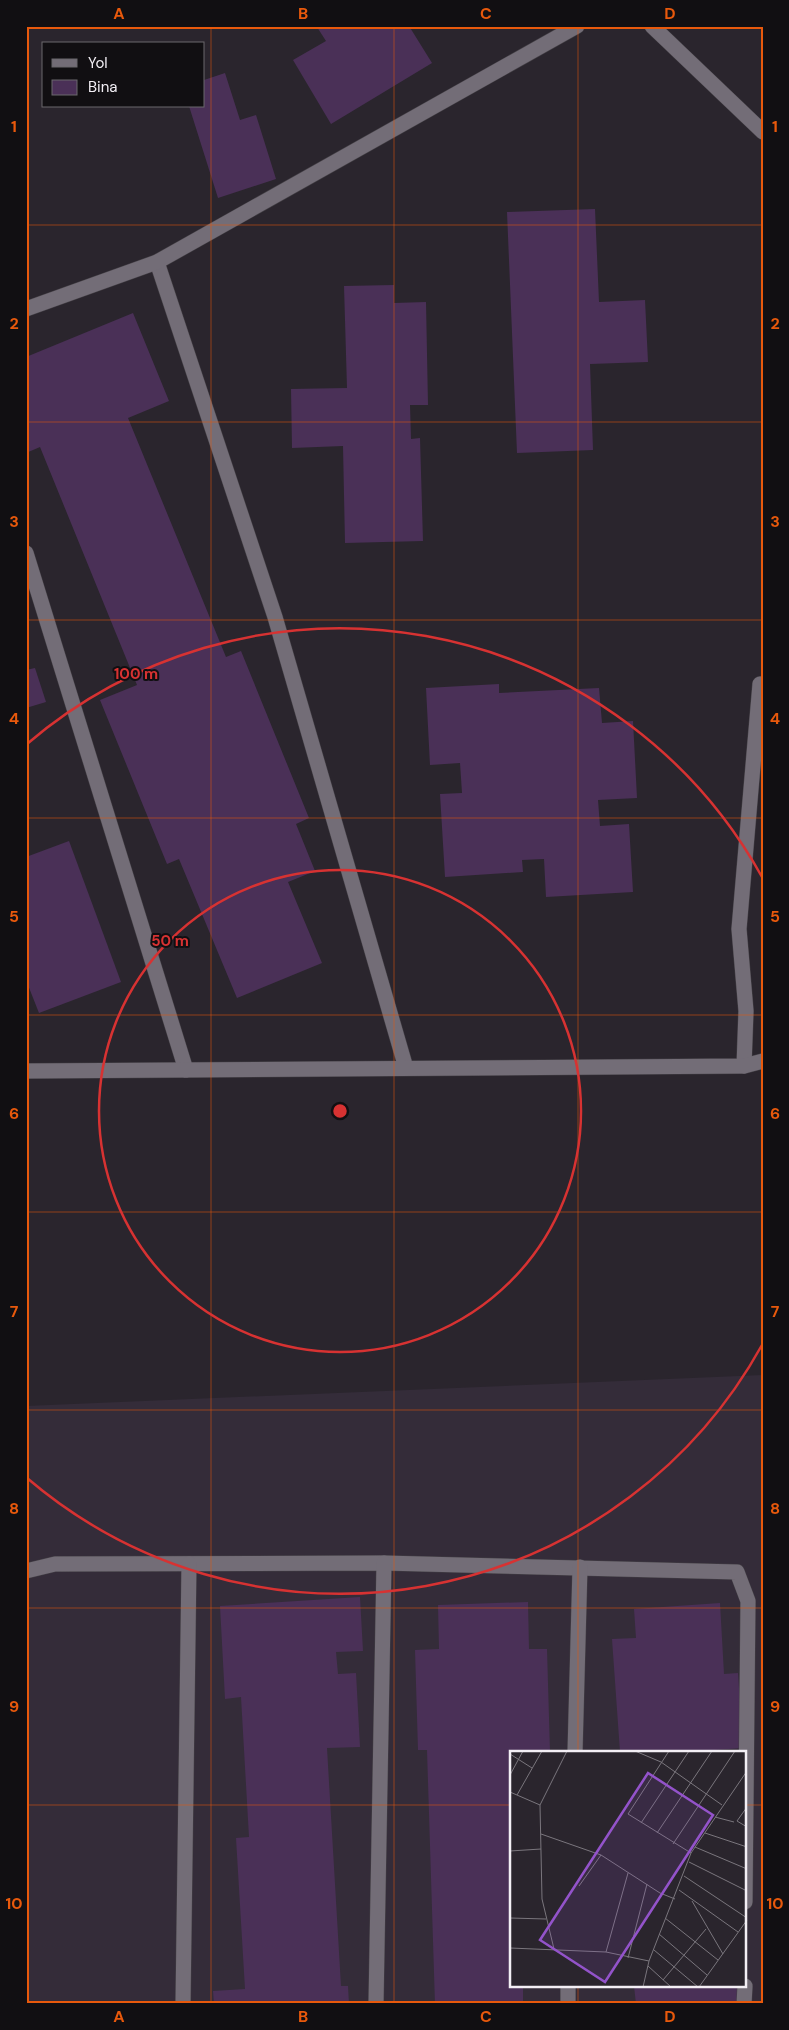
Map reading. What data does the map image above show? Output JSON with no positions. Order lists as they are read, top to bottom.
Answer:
{
  "legend": ["Yol", "Bina"],
  "grid": {
    "columns": [
      "A",
      "B",
      "C",
      "D"
    ],
    "rows": [
      "1",
      "2",
      "3",
      "4",
      "5",
      "6",
      "7",
      "8",
      "9",
      "10"
    ]
  },
  "rings": ["100 m", "50 m"]
}
